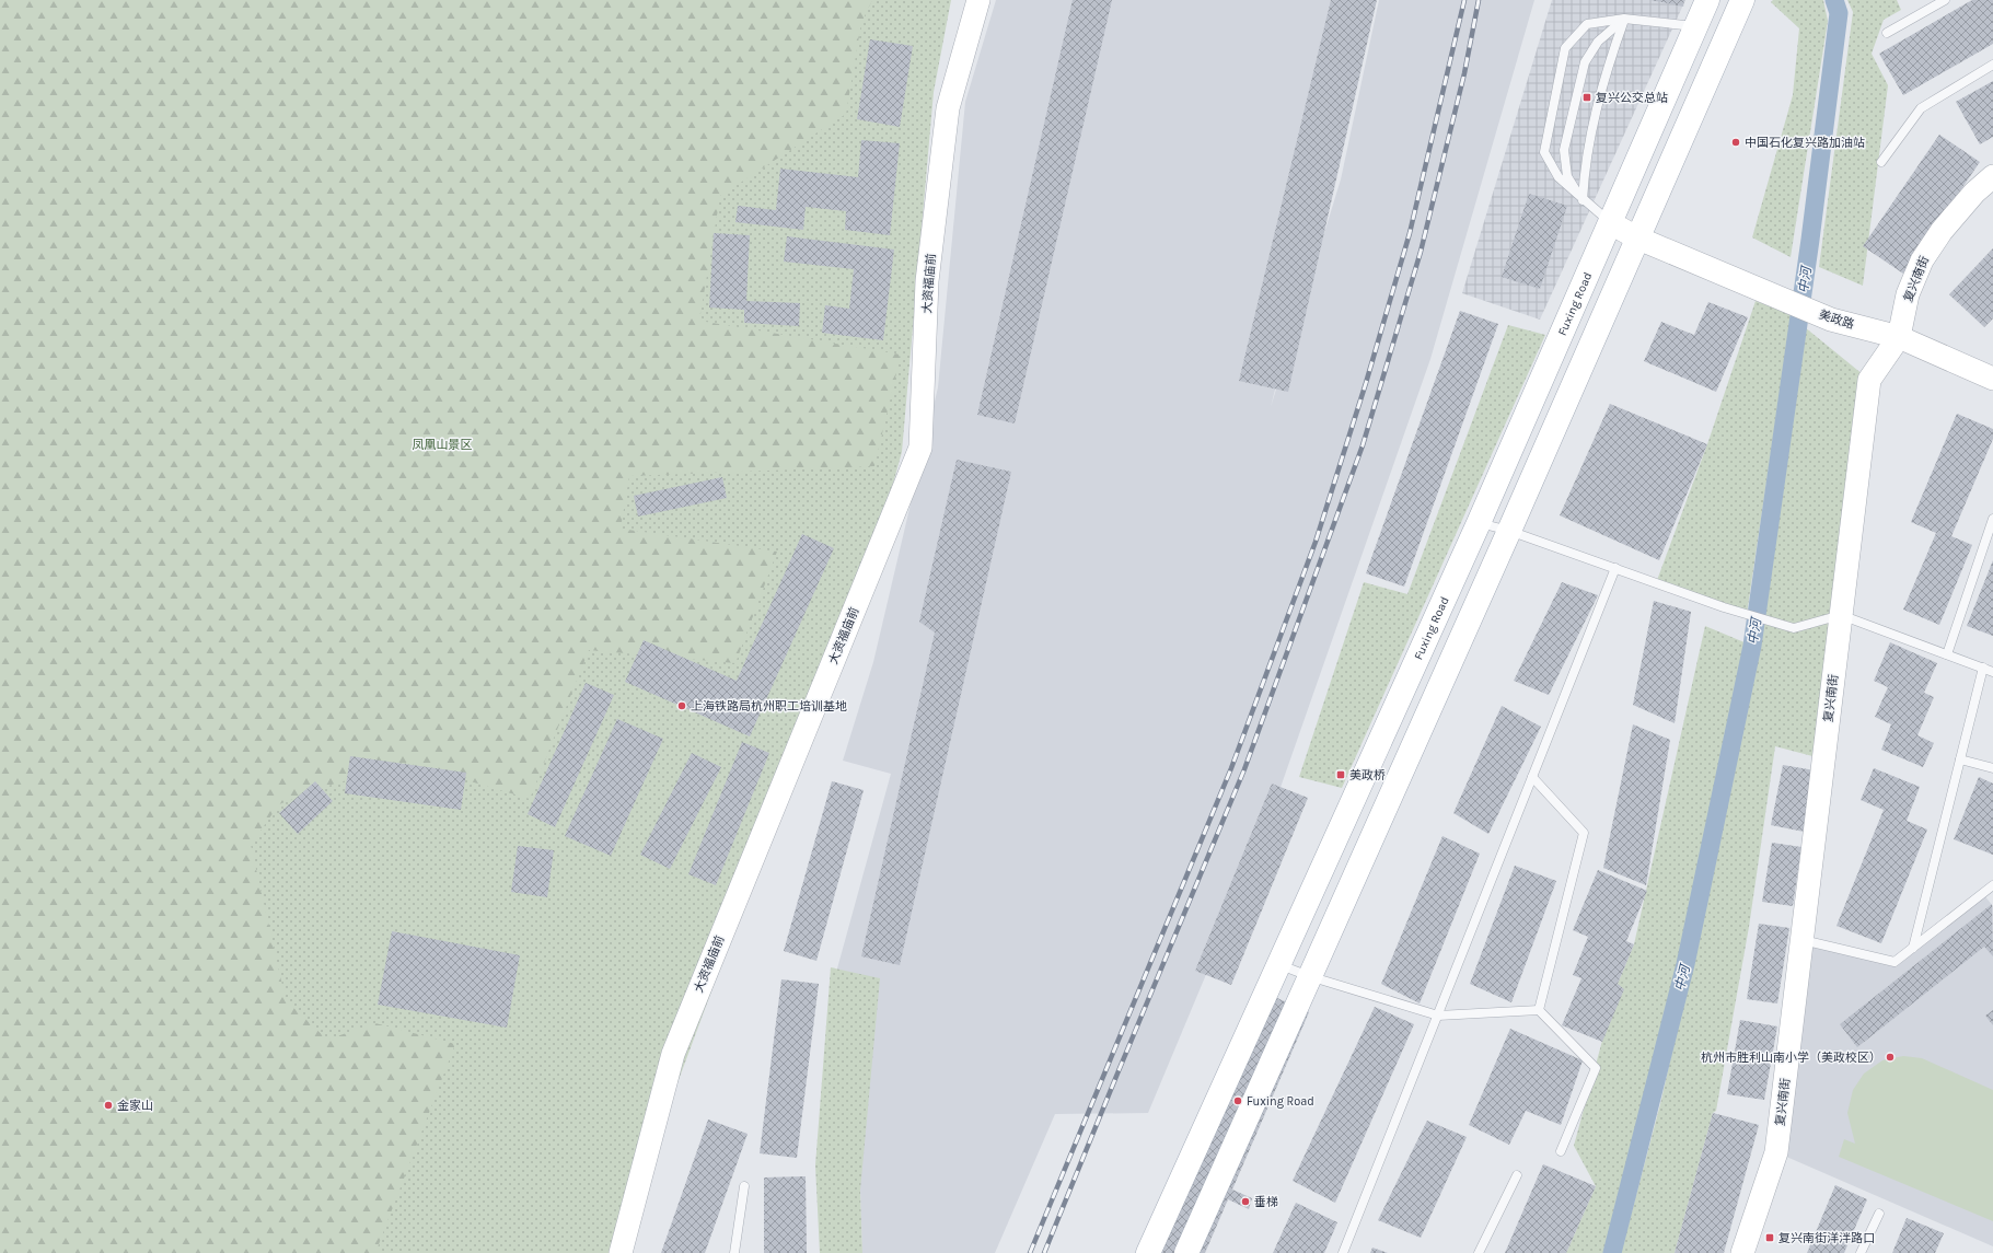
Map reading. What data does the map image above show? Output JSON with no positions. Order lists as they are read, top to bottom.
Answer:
{
  "streets": {
    "main road": ["Fuxing Road"],
    "street": ["复兴南街", "大资福庙前", "美政路"]
  },
  "crossings": [
    ["复兴南街", "美政路"],
    ["Fuxing Road", "美政路"]
  ],
  "water": ["中河"],
  "parks": ["凤凰山景区"],
  "places": {
    "transit": ["复兴公交总站", "美政桥", "复兴南街洋泮路口"],
    "other": [
      "中国石化复兴路加油站",
      "上海铁路局杭州职工培训基地",
      "杭州市胜利山南小学（美政校区）",
      "Fuxing Road",
      "金家山",
      "垂梯"
    ]
  }
}
